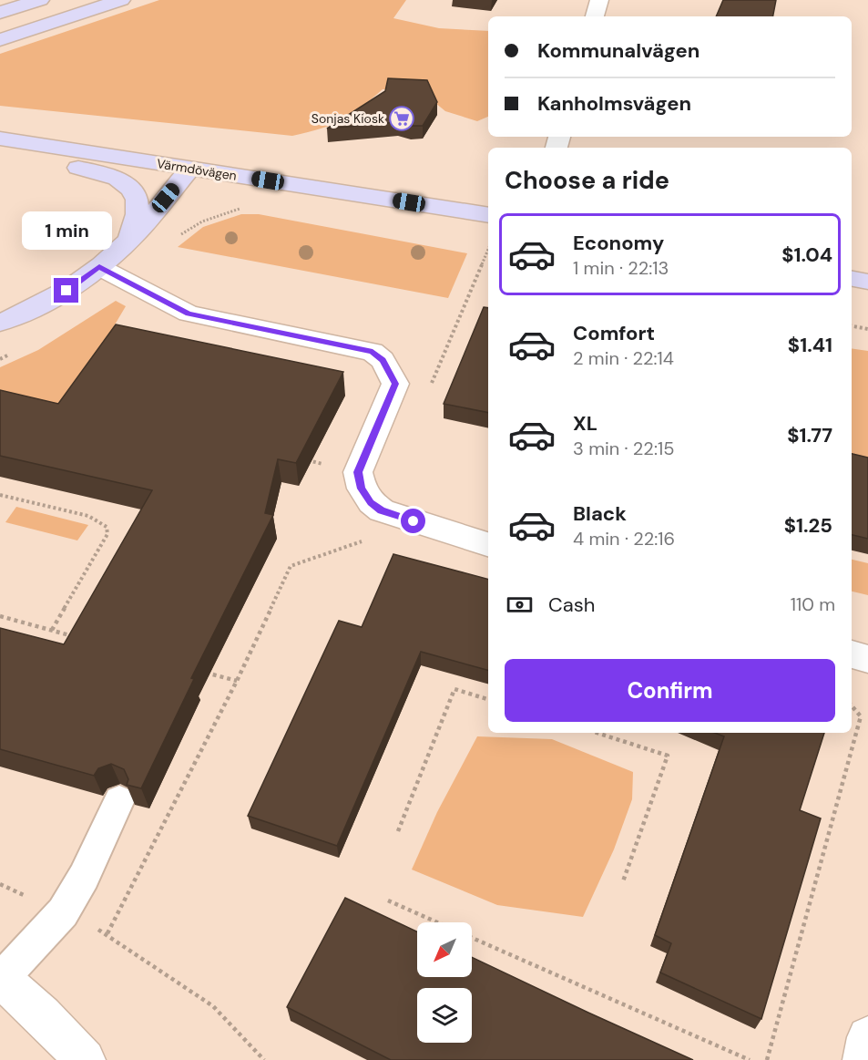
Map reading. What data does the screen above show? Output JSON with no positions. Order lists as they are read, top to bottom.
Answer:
{
  "streets": {
    "main road": ["Värmdövägen"]
  },
  "places": {
    "supermarket": ["Sonjas Kiosk"]
  },
  "north": "bottom left",
  "page": {
    "banner": ["Kommunalvägen", "Kanholmsvägen"],
    "heading": "Choose a ride",
    "bubble": "1 min",
    "list": [
      {
        "name": "Economy",
        "note": "1 min · 22:13",
        "value": "$1.04"
      },
      {
        "name": "Comfort",
        "note": "2 min · 22:14",
        "value": "$1.41"
      },
      {
        "name": "XL",
        "note": "3 min · 22:15",
        "value": "$1.77"
      },
      {
        "name": "Black",
        "note": "4 min · 22:16",
        "value": "$1.25"
      }
    ],
    "pay": ["Cash", "110 m"],
    "buttons": "Confirm"
  }
}
